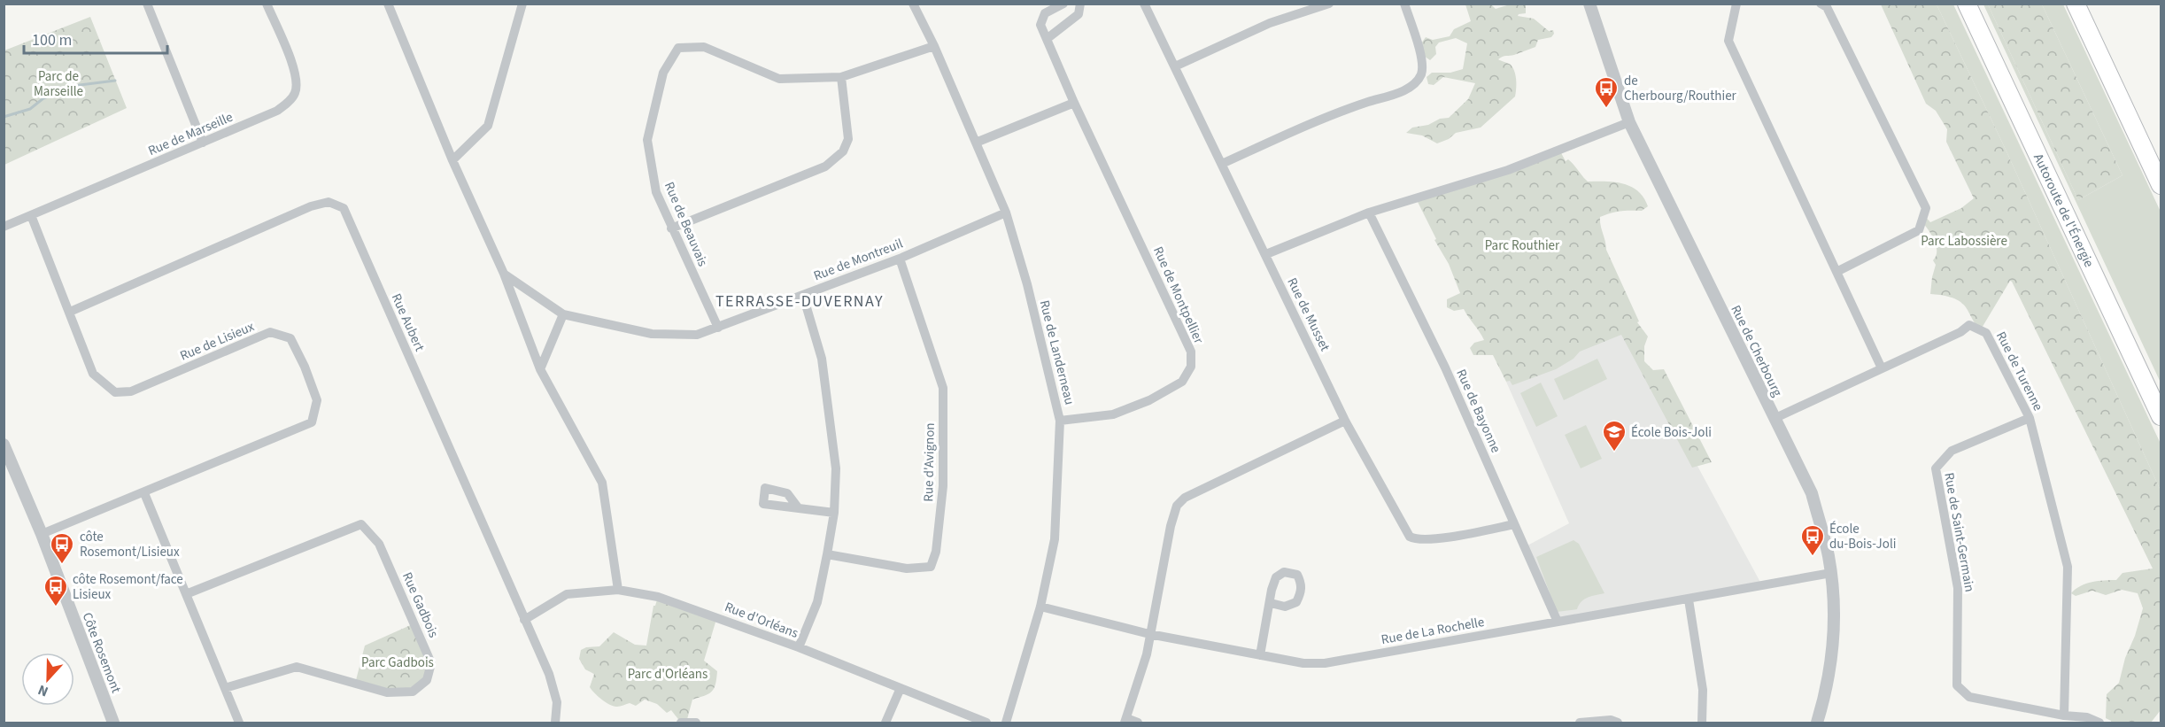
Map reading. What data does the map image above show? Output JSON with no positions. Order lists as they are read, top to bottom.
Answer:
{
  "streets": {
    "highway": ["Autoroute de l'Énergie"],
    "street": [
      "Rue de Marseille",
      "Rue de Beauvais",
      "Rue de Montreuil",
      "Rue de Montpellier",
      "Rue de Musset",
      "Rue Aubert",
      "Rue de Lisieux",
      "Rue de Cherbourg",
      "Rue de Landerneau",
      "Rue de Turenne",
      "Rue de Bayonne",
      "Rue d'Avignon",
      "Rue de Saint-Germain",
      "Rue Gadbois",
      "Rue d'Orléans",
      "Rue de La Rochelle",
      "Côte Rosemont"
    ]
  },
  "crossings": [
    ["Rue de Marseille", "Rue de Lisieux"],
    ["Rue de Beauvais", "Rue de Montreuil"],
    ["Rue de Beauvais", "Rue de Landerneau"],
    ["Rue de Montreuil", "Rue de Landerneau"],
    ["Rue de Montreuil", "Rue d'Avignon"],
    ["Rue de Montpellier", "Rue de Landerneau"],
    ["Rue de Musset", "Rue de Bayonne"],
    ["Rue Aubert", "Rue de Lisieux"],
    ["Rue Aubert", "Rue d'Orléans"],
    ["Rue de Cherbourg", "Rue de Turenne"],
    ["Rue de Cherbourg", "Rue de La Rochelle"],
    ["Rue de Landerneau", "Rue de La Rochelle"],
    ["Rue de Turenne", "Rue de Saint-Germain"],
    ["Rue de Bayonne", "Rue de La Rochelle"]
  ],
  "districts": ["TERRASSE-DUVERNAY"],
  "parks": [
    "Parc de Marseille",
    "Parc Labossière",
    "Parc Routhier",
    "Parc Gadbois",
    "Parc d'Orléans"
  ],
  "places": {
    "bus stop": [
      "de Cherbourg/Routhier",
      "École du-Bois-Joli",
      "côte Rosemont/Lisieux",
      "côte Rosemont/face Lisieux"
    ],
    "school or university": ["École Bois-Joli"]
  },
  "scale_bar": "100 m",
  "north": "bottom"
}
